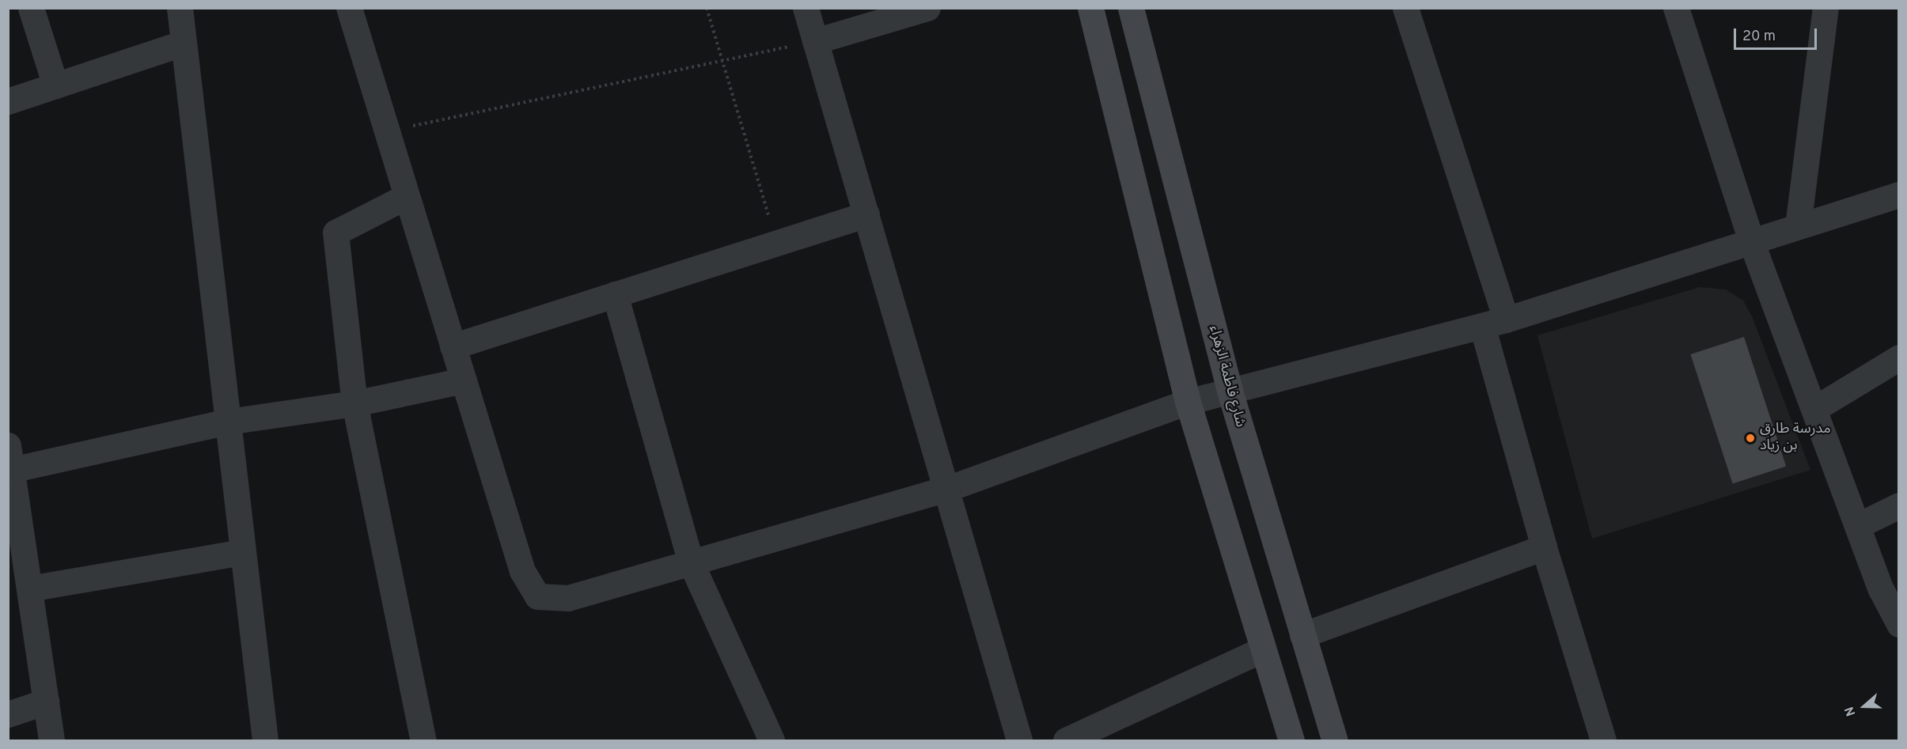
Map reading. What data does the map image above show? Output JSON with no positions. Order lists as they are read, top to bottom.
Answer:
{
  "streets": {
    "main road": ["شارع فاطمة الزهراء"]
  },
  "places": ["مدرسة طارق بن زياد"],
  "scale_bar": "20 m",
  "north": "left"
}
